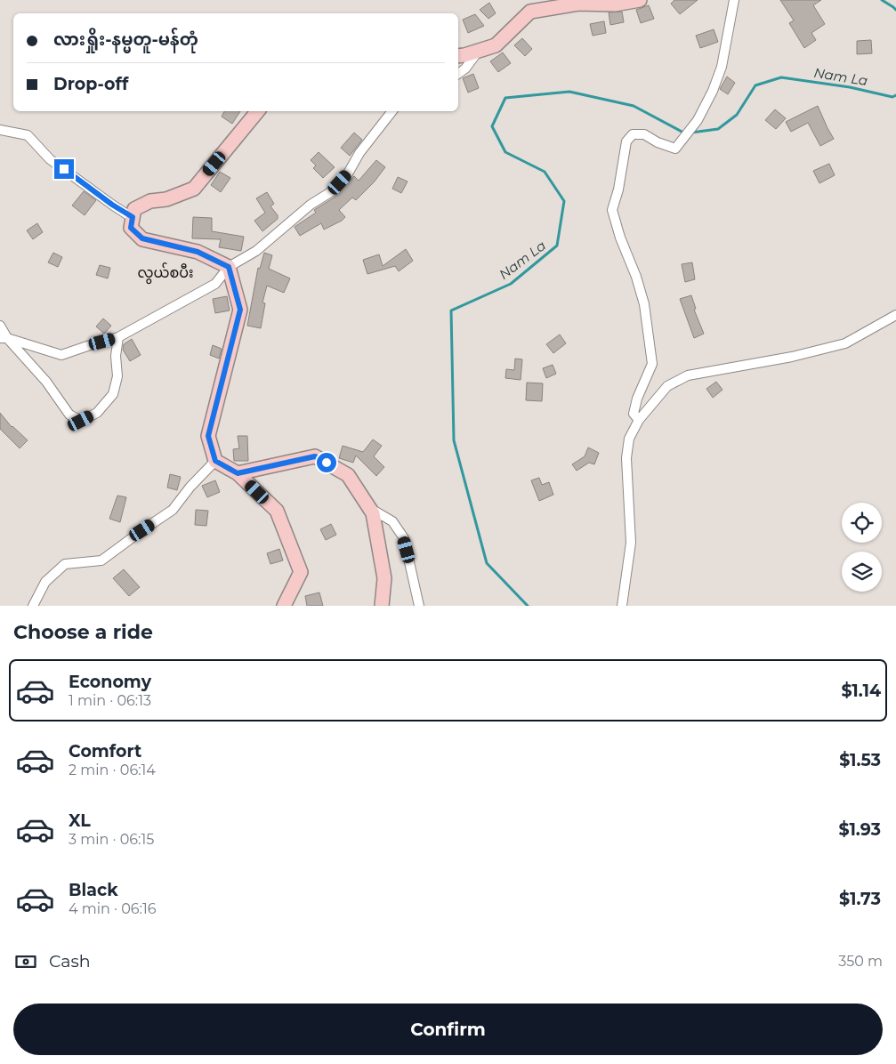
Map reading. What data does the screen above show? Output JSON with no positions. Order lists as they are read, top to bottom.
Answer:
{
  "districts": ["လွယ်စပီး"],
  "water": ["Nam La"],
  "page": {
    "banner": ["လားရှိုး-နမ္မတူ-မန်တုံ", "Drop-off"],
    "heading": "Choose a ride",
    "list": [
      {
        "name": "Economy",
        "note": "1 min · 06:13",
        "value": "$1.14"
      },
      {
        "name": "Comfort",
        "note": "2 min · 06:14",
        "value": "$1.53"
      },
      {
        "name": "XL",
        "note": "3 min · 06:15",
        "value": "$1.93"
      },
      {
        "name": "Black",
        "note": "4 min · 06:16",
        "value": "$1.73"
      }
    ],
    "pay": ["Cash", "350 m"],
    "buttons": "Confirm"
  }
}
